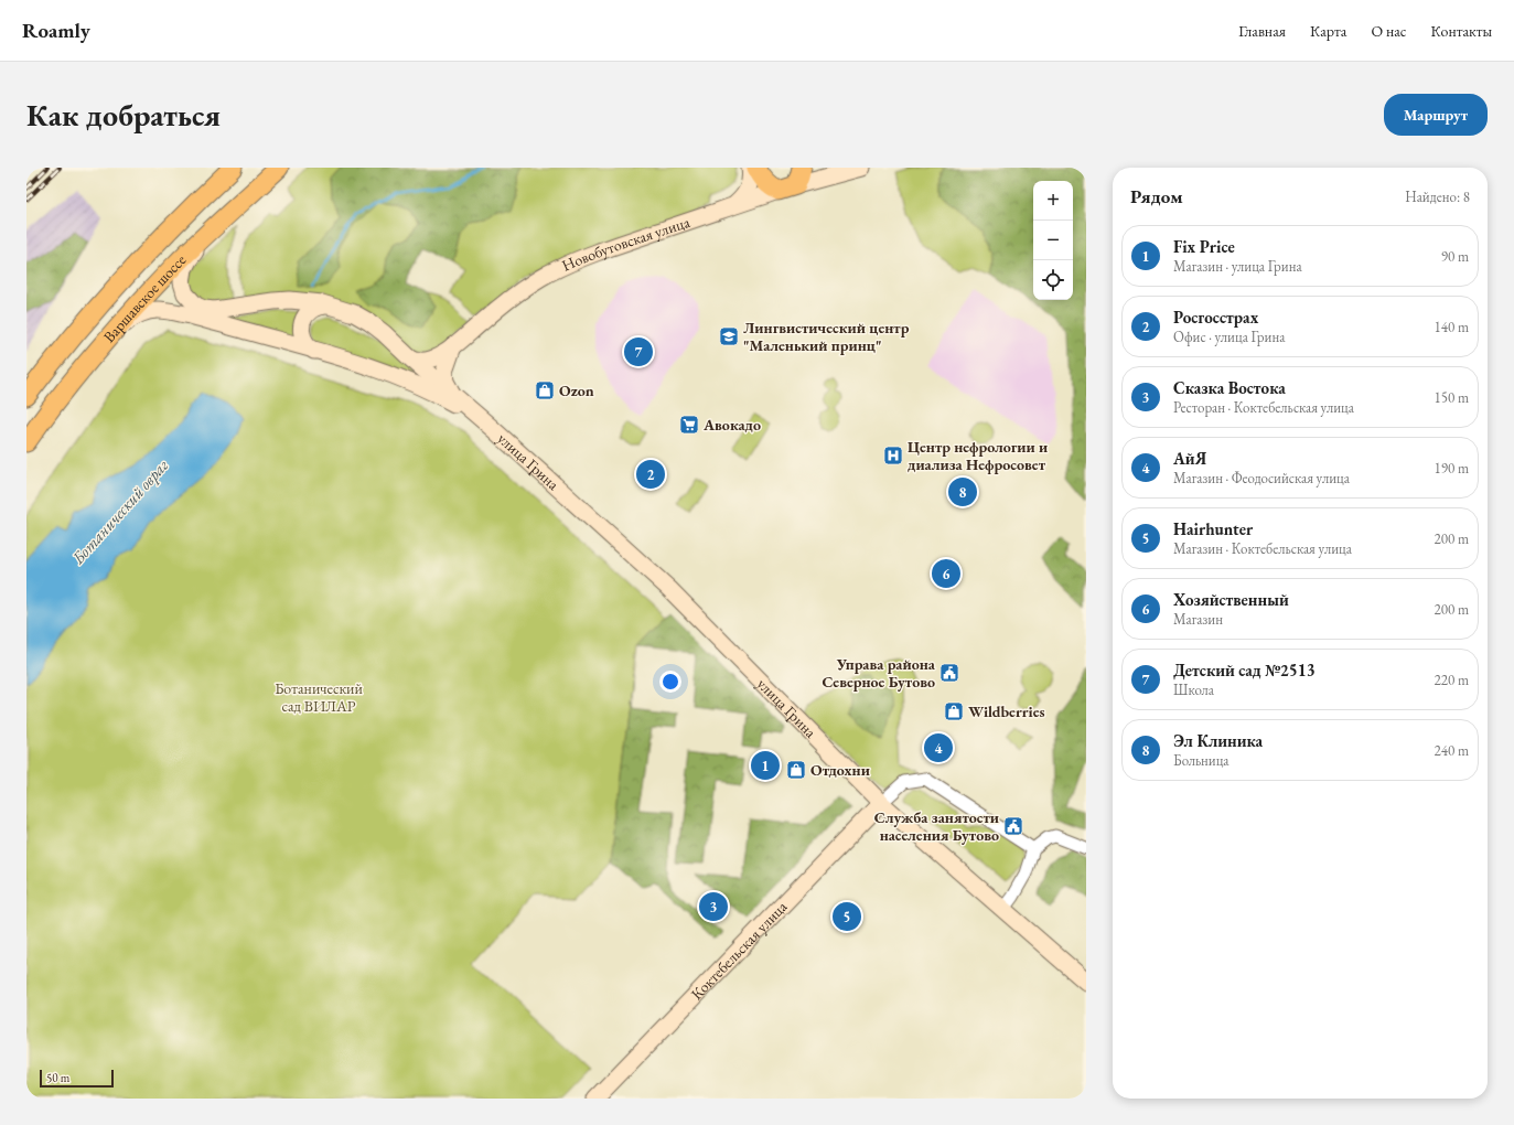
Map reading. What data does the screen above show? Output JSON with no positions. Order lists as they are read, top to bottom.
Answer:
{
  "streets": {
    "main road": ["Варшавское шоссе"],
    "street": ["Новобутовская улица", "улица Грина", "Коктебельская улица"]
  },
  "crossings": [
    ["Новобутовская улица", "улица Грина"],
    ["Варшавское шоссе", "улица Грина"],
    ["улица Грина", "Коктебельская улица"]
  ],
  "water": ["Ботанический овраг"],
  "parks": ["Ботанический сад ВИЛАР"],
  "places": {
    "school or university": ["Лингвистический центр \"Маленький принц\""],
    "shop": ["Ozon", "Wildberries", "Отдохни"],
    "supermarket": ["Авокадо"],
    "hospital": ["Центр нефрологии и диализа Нефросовет"],
    "public building": ["Управа района Северное Бутово", "Служба занятости населения Бутово"]
  },
  "scale_bar": "50 m",
  "page": {
    "header": "Roamly",
    "nav": [
      "Главная",
      "Карта",
      "О нас",
      "Контакты"
    ],
    "buttons": "Маршрут",
    "title": "Как добраться",
    "heading": ["Рядом", "Найдено: 8"],
    "map_buttons": ["+", "−"],
    "list": [
      {
        "mark": "1",
        "name": "Fix Price",
        "note": "Магазин · улица Грина",
        "value": "90 m"
      },
      {
        "mark": "2",
        "name": "Росгосстрах",
        "note": "Офис · улица Грина",
        "value": "140 m"
      },
      {
        "mark": "3",
        "name": "Сказка Востока",
        "note": "Ресторан · Коктебельская улица",
        "value": "150 m"
      },
      {
        "mark": "4",
        "name": "АйЯ",
        "note": "Магазин · Феодосийская улица",
        "value": "190 m"
      },
      {
        "mark": "5",
        "name": "Hairhunter",
        "note": "Магазин · Коктебельская улица",
        "value": "200 m"
      },
      {
        "mark": "6",
        "name": "Хозяйственный",
        "note": "Магазин",
        "value": "200 m"
      },
      {
        "mark": "7",
        "name": "Детский сад №2513",
        "note": "Школа",
        "value": "220 m"
      },
      {
        "mark": "8",
        "name": "Эл Клиника",
        "note": "Больница",
        "value": "240 m"
      }
    ],
    "pins": [
      "7",
      "2",
      "8",
      "6",
      "4",
      "1",
      "3",
      "5"
    ],
    "scale": "50 m"
  }
}
